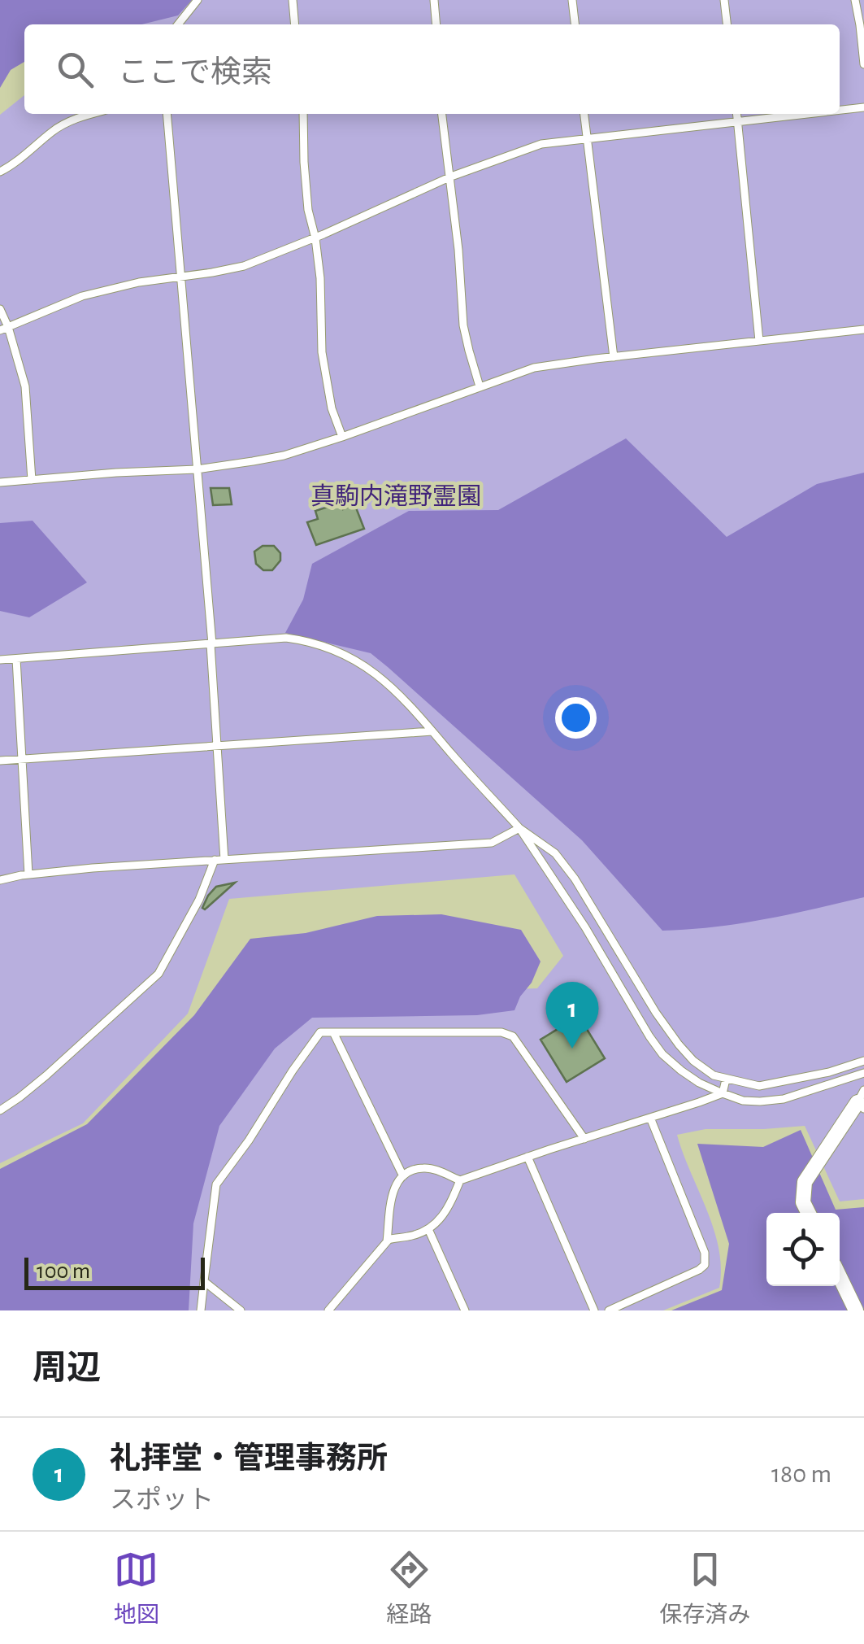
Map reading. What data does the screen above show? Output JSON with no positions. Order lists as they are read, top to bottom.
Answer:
{
  "parks": ["真駒内滝野霊園"],
  "scale_bar": "100 m",
  "page": {
    "search": "ここで検索",
    "pins": "1",
    "scale": "100 m",
    "heading": "周辺",
    "list": [
      {
        "mark": "1",
        "name": "礼拝堂・管理事務所",
        "note": "スポット",
        "value": "180 m"
      }
    ],
    "nav": ["地図", "経路", "保存済み"]
  }
}
